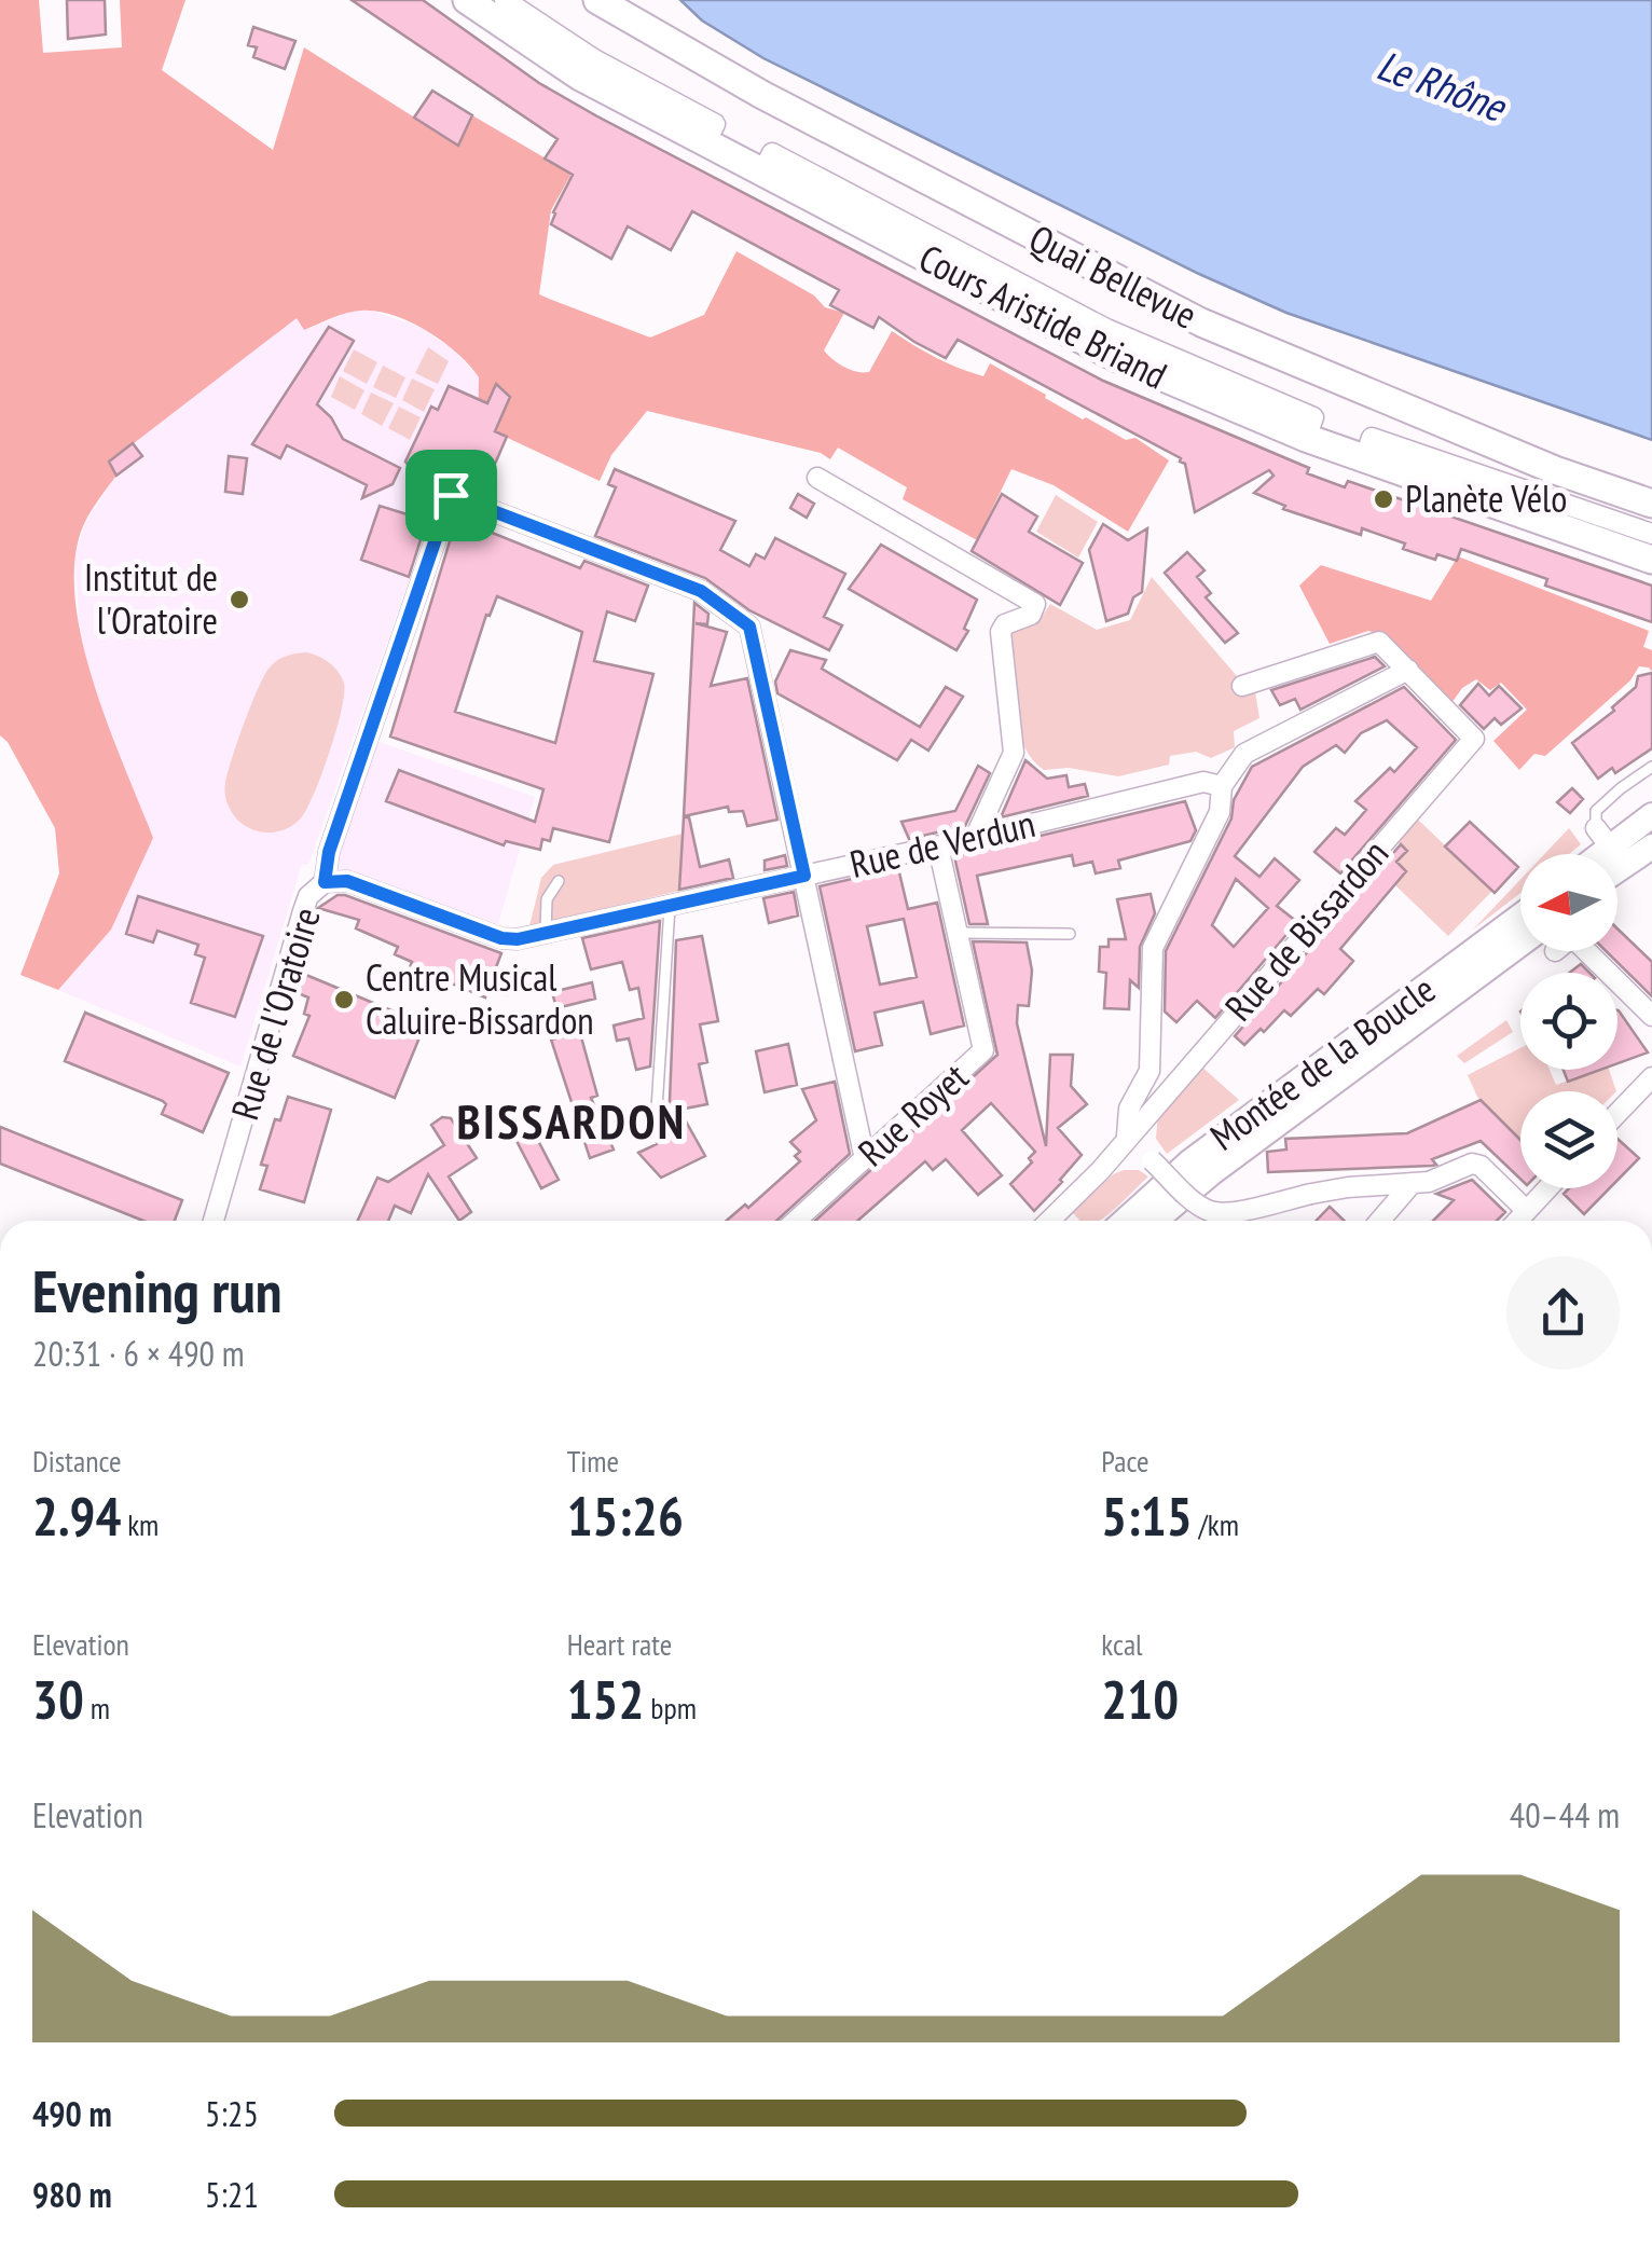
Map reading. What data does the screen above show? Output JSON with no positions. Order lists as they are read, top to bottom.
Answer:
{
  "streets": {
    "main road": ["Quai Bellevue", "Cours Aristide Briand", "Montée de la Boucle"],
    "street": [
      "Rue de Verdun",
      "Rue de Bissardon",
      "Rue de l'Oratoire",
      "Rue Royet"
    ]
  },
  "crossings": [
    ["Rue de Verdun", "Rue de l'Oratoire"],
    ["Rue de Verdun", "Rue Royet"]
  ],
  "districts": ["BISSARDON"],
  "water": ["Le Rhône"],
  "places": ["Planète Vélo", "Institut de l'Oratoire", "Centre Musical Caluire-Bissardon"],
  "north": "left",
  "page": {
    "heading": ["Evening run", "20:31 · 6 × 490 m"],
    "stats": [
      ["Distance", "2.94 km"],
      ["Time", "15:26"],
      ["Pace", "5:15 /km"],
      ["Elevation", "30 m"],
      ["Heart rate", "152 bpm"],
      ["kcal", "210"]
    ],
    "chart": ["Elevation", "40–44 m"],
    "list": [
      {
        "name": "490 m",
        "note": "5:25"
      },
      {
        "name": "980 m",
        "note": "5:21"
      }
    ]
  }
}
